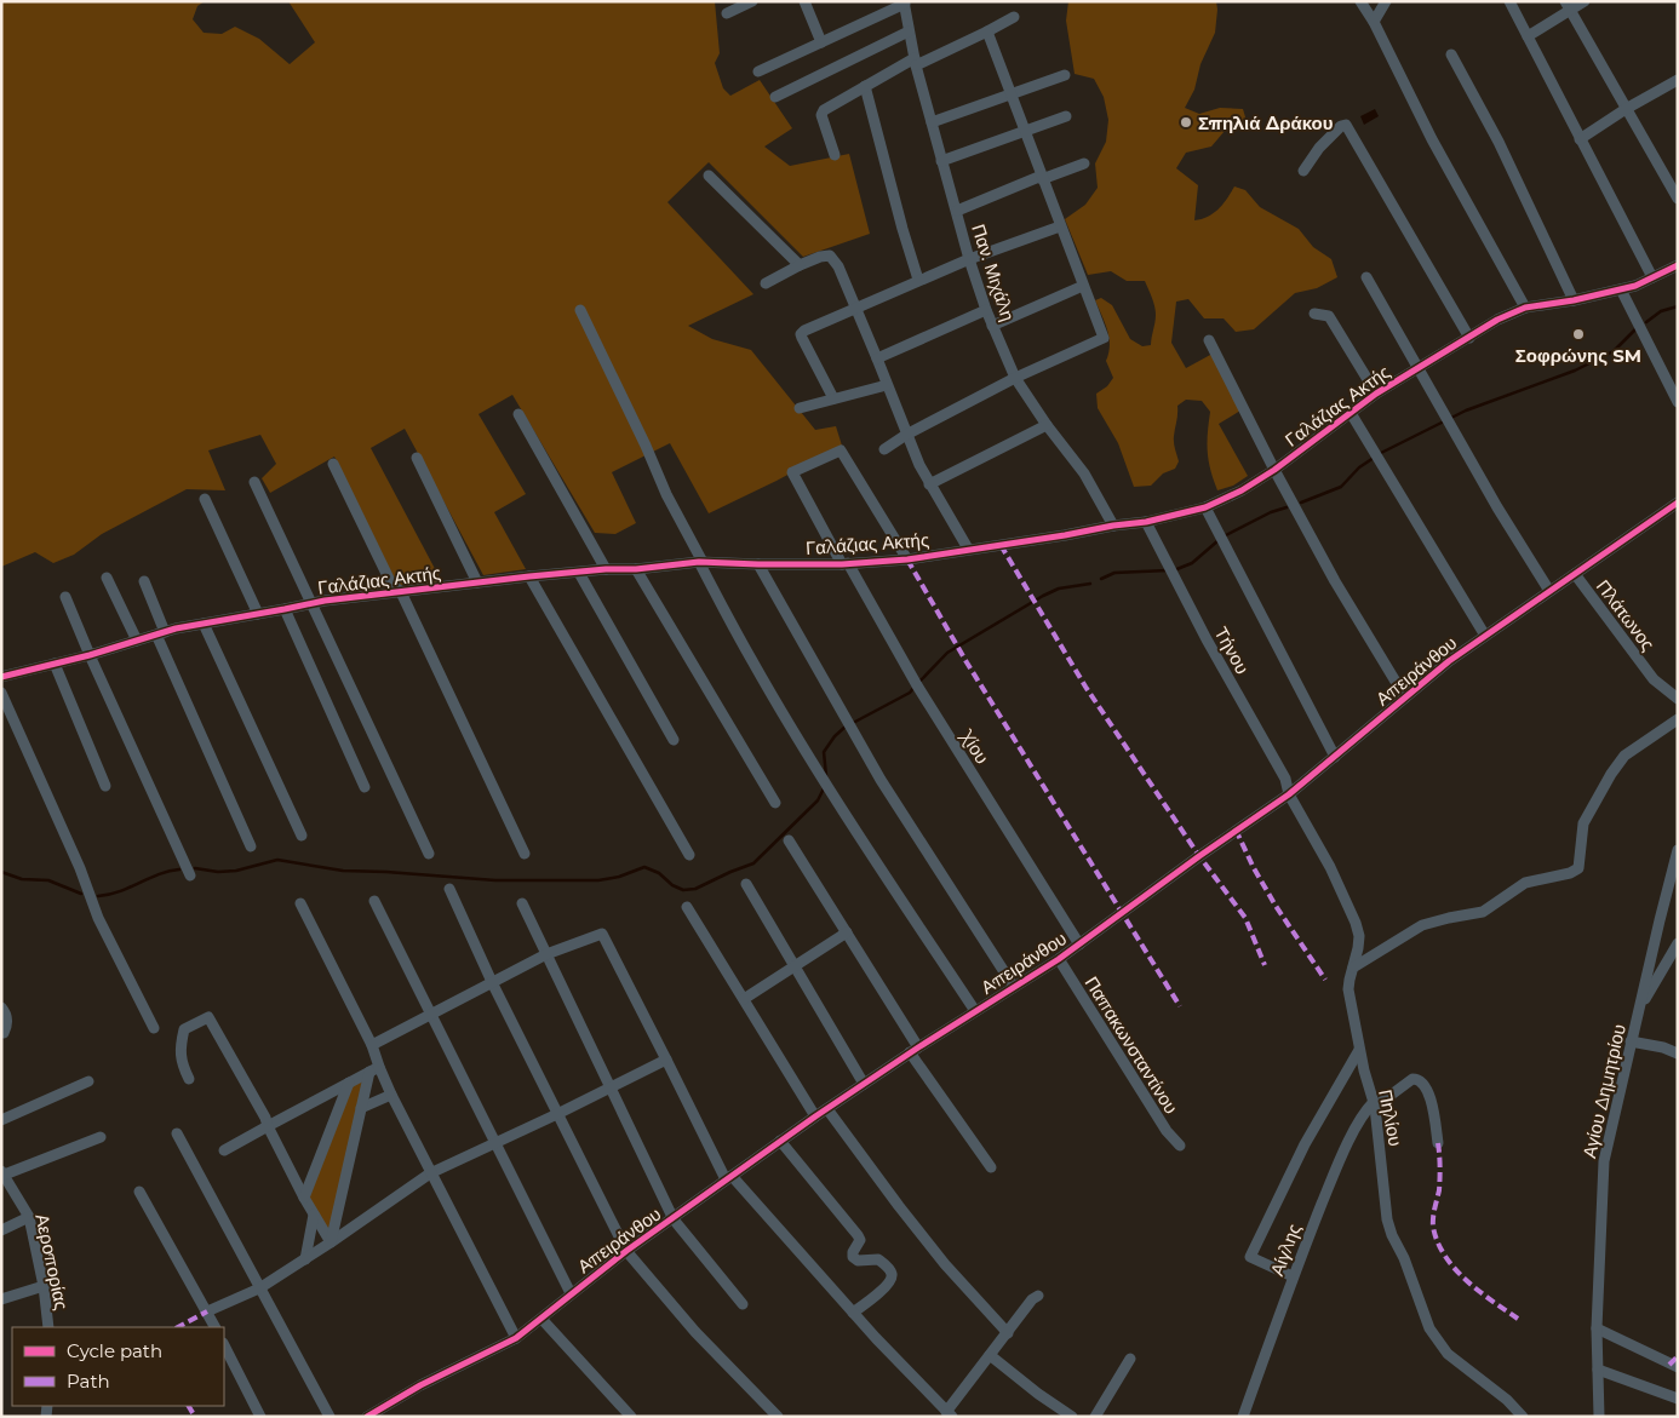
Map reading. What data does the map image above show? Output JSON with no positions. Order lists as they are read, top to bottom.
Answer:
{
  "streets": {
    "street": [
      "Παν. Μιχάλη",
      "Γαλάζιας Ακτής",
      "Πλάτωνος",
      "Τήνου",
      "Απειράνθου",
      "Χίου",
      "Παπακωνσταντίνου",
      "Αγίου Δημητρίου",
      "Πηλίου",
      "Αίγλης",
      "Αεροπορίας"
    ]
  },
  "crossings": [
    ["Παν. Μιχάλη", "Γαλάζιας Ακτής"],
    ["Γαλάζιας Ακτής", "Τήνου"],
    ["Γαλάζιας Ακτής", "Χίου"],
    ["Πλάτωνος", "Απειράνθου"],
    ["Τήνου", "Απειράνθου"],
    ["Τήνου", "Πηλίου"],
    ["Απειράνθου", "Χίου"],
    ["Απειράνθου", "Παπακωνσταντίνου"],
    ["Απειράνθου", "Πηλίου"],
    ["Πηλίου", "Αίγλης"]
  ],
  "places": ["Σπηλιά Δράκου", "Σοφρώνης SM"],
  "legend": ["Cycle path", "Path"]
}
